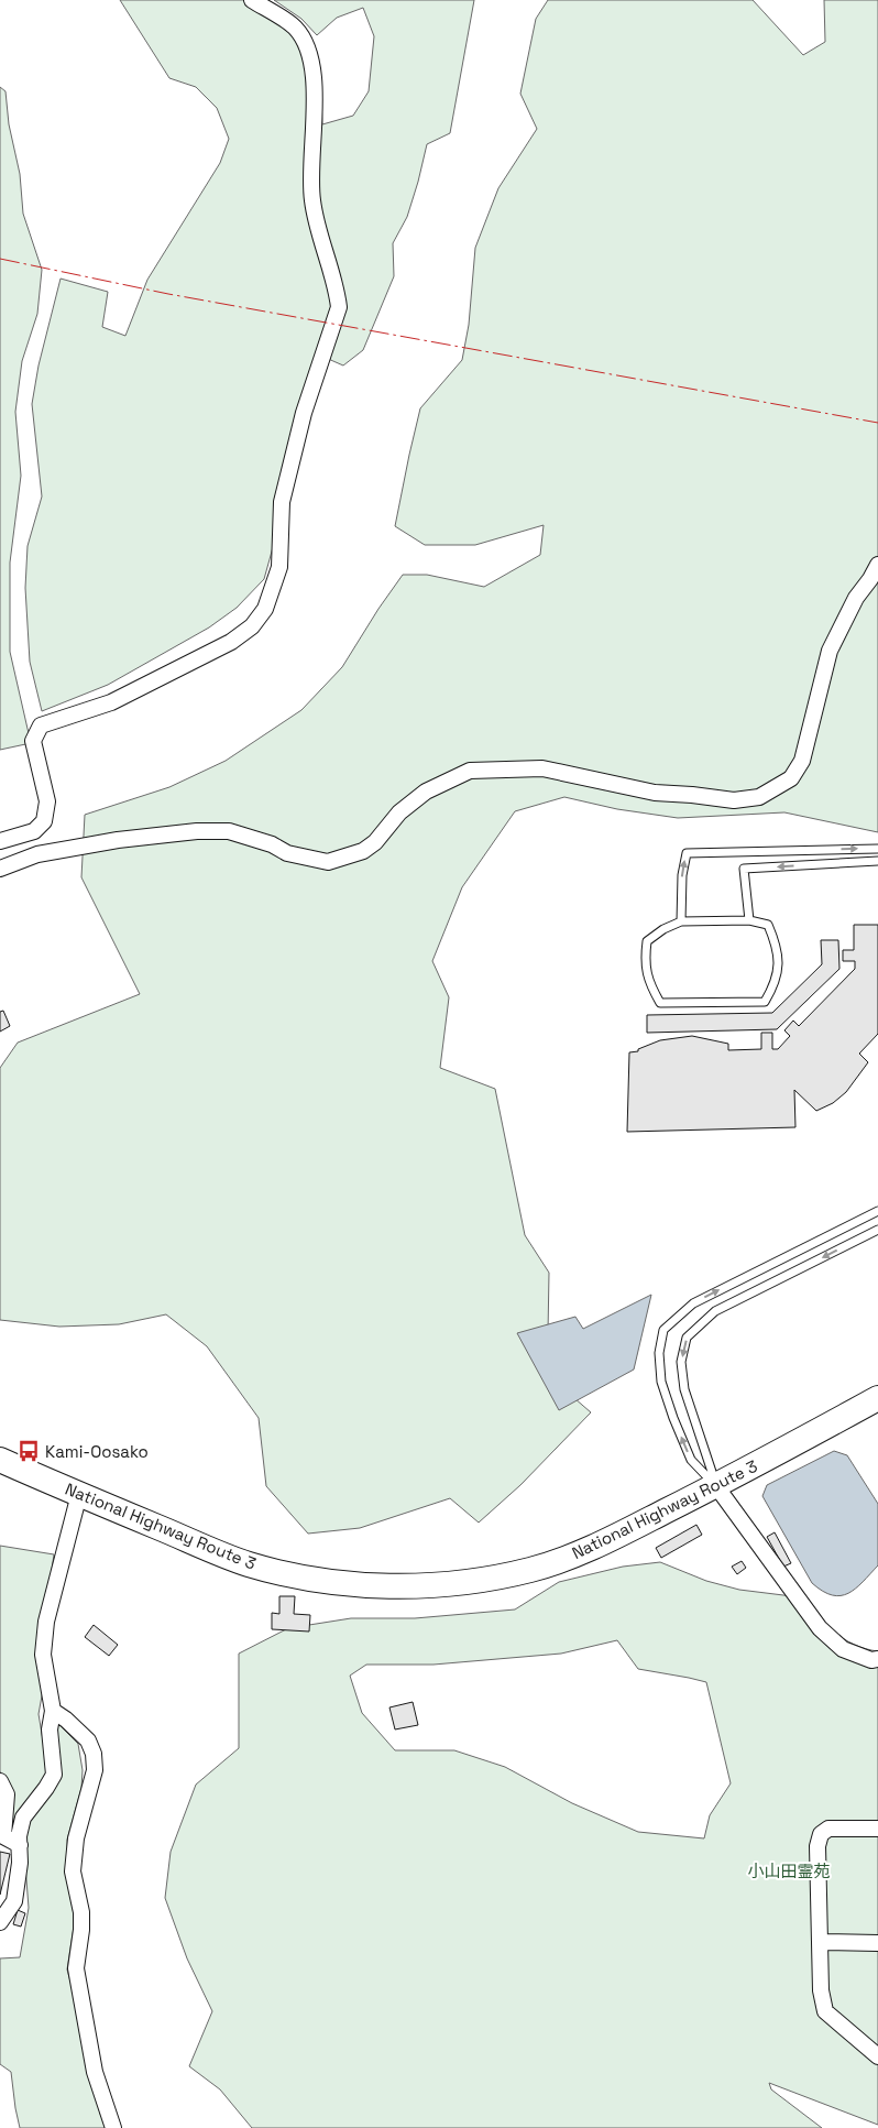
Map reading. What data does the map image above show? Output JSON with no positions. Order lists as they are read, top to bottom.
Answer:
{
  "streets": {
    "highway": ["National Highway Route 3"]
  },
  "parks": ["小山田霊苑"],
  "places": {
    "bus stop": ["Kami-Oosako"]
  }
}
